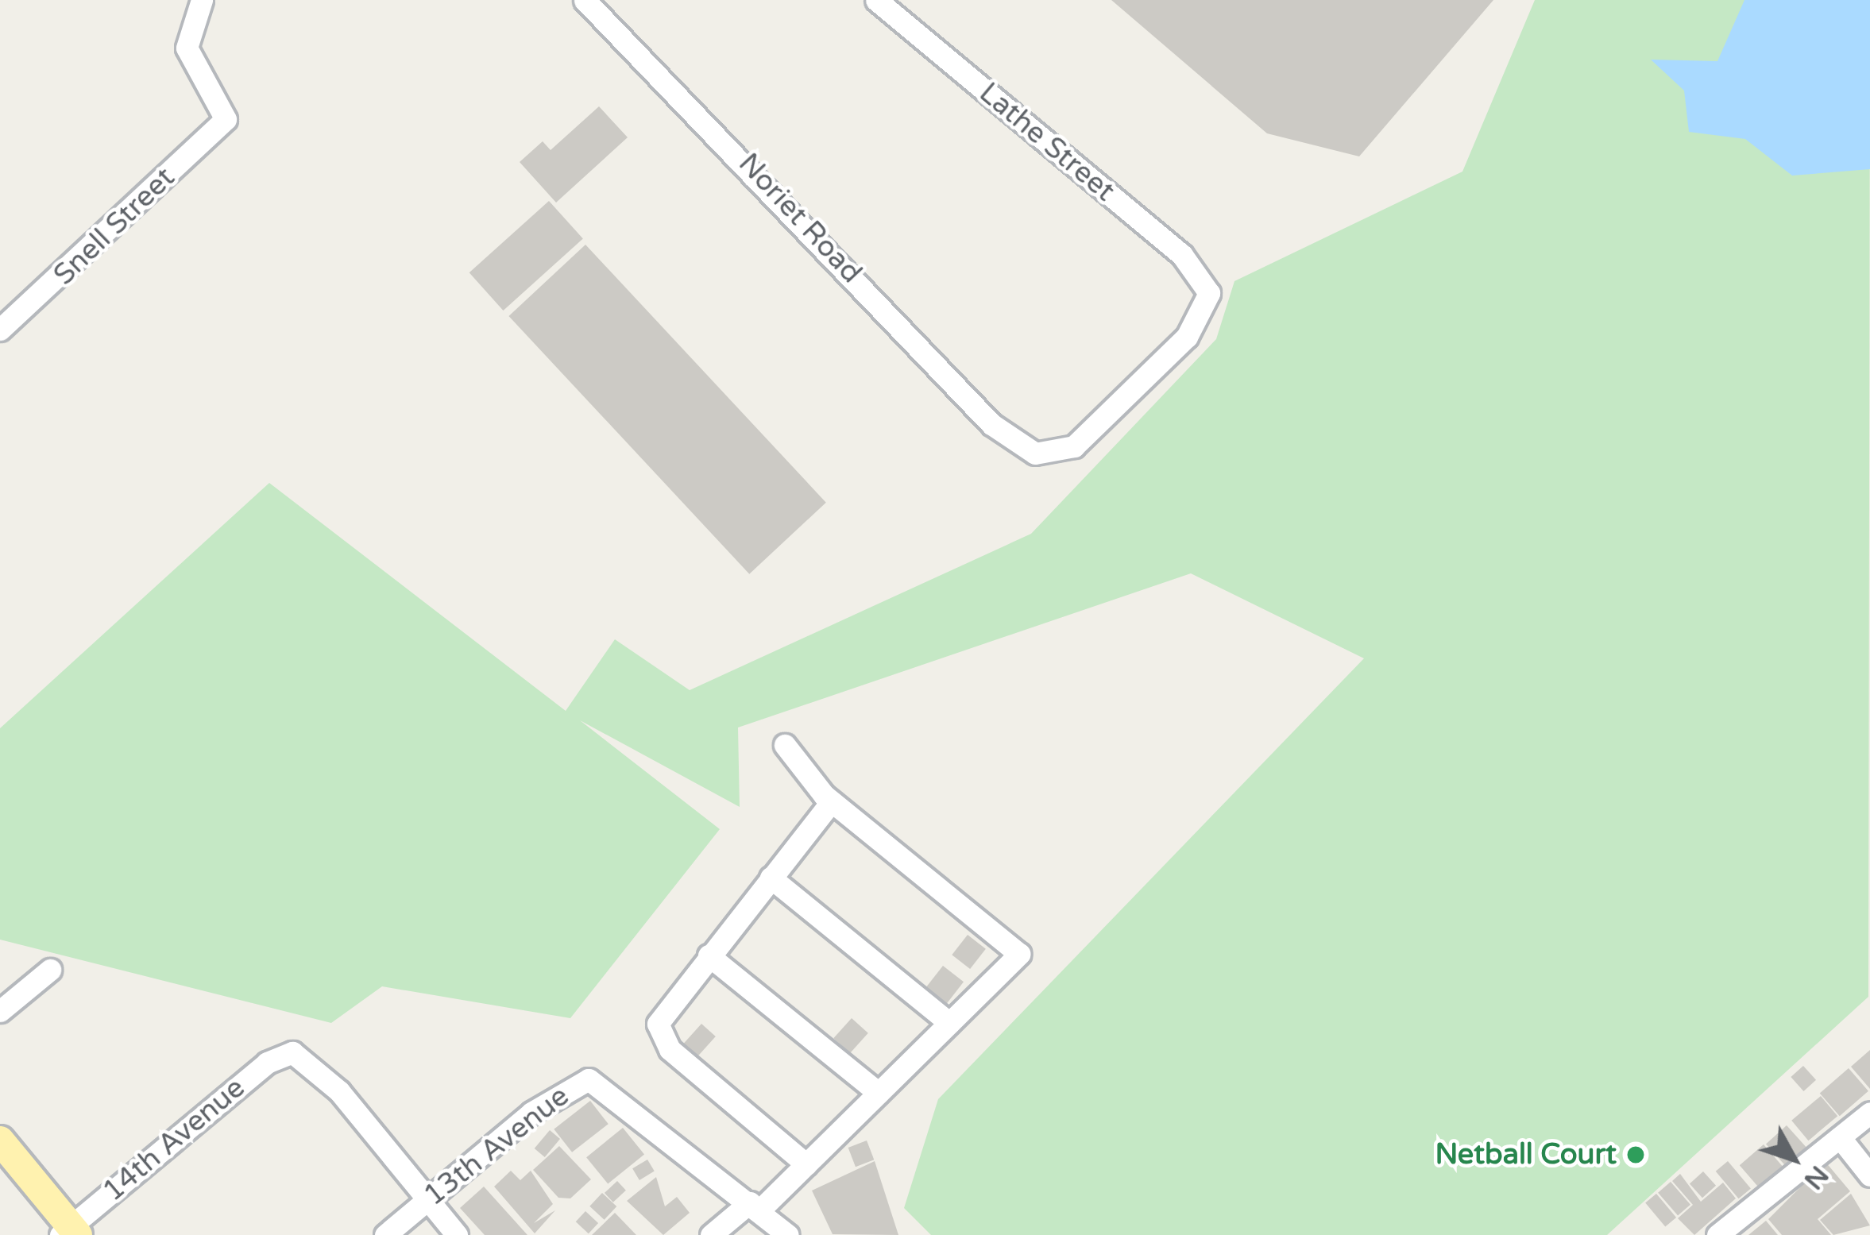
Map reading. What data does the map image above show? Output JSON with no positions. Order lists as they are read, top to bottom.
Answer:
{
  "streets": {
    "street": [
      "Lathe Street",
      "Noriet Road",
      "Snell Street",
      "14th Avenue",
      "13th Avenue"
    ]
  },
  "crossings": [
    ["Lathe Street", "Noriet Road"],
    ["14th Avenue", "13th Avenue"]
  ],
  "places": ["Netball Court"],
  "north": "bottom right"
}
